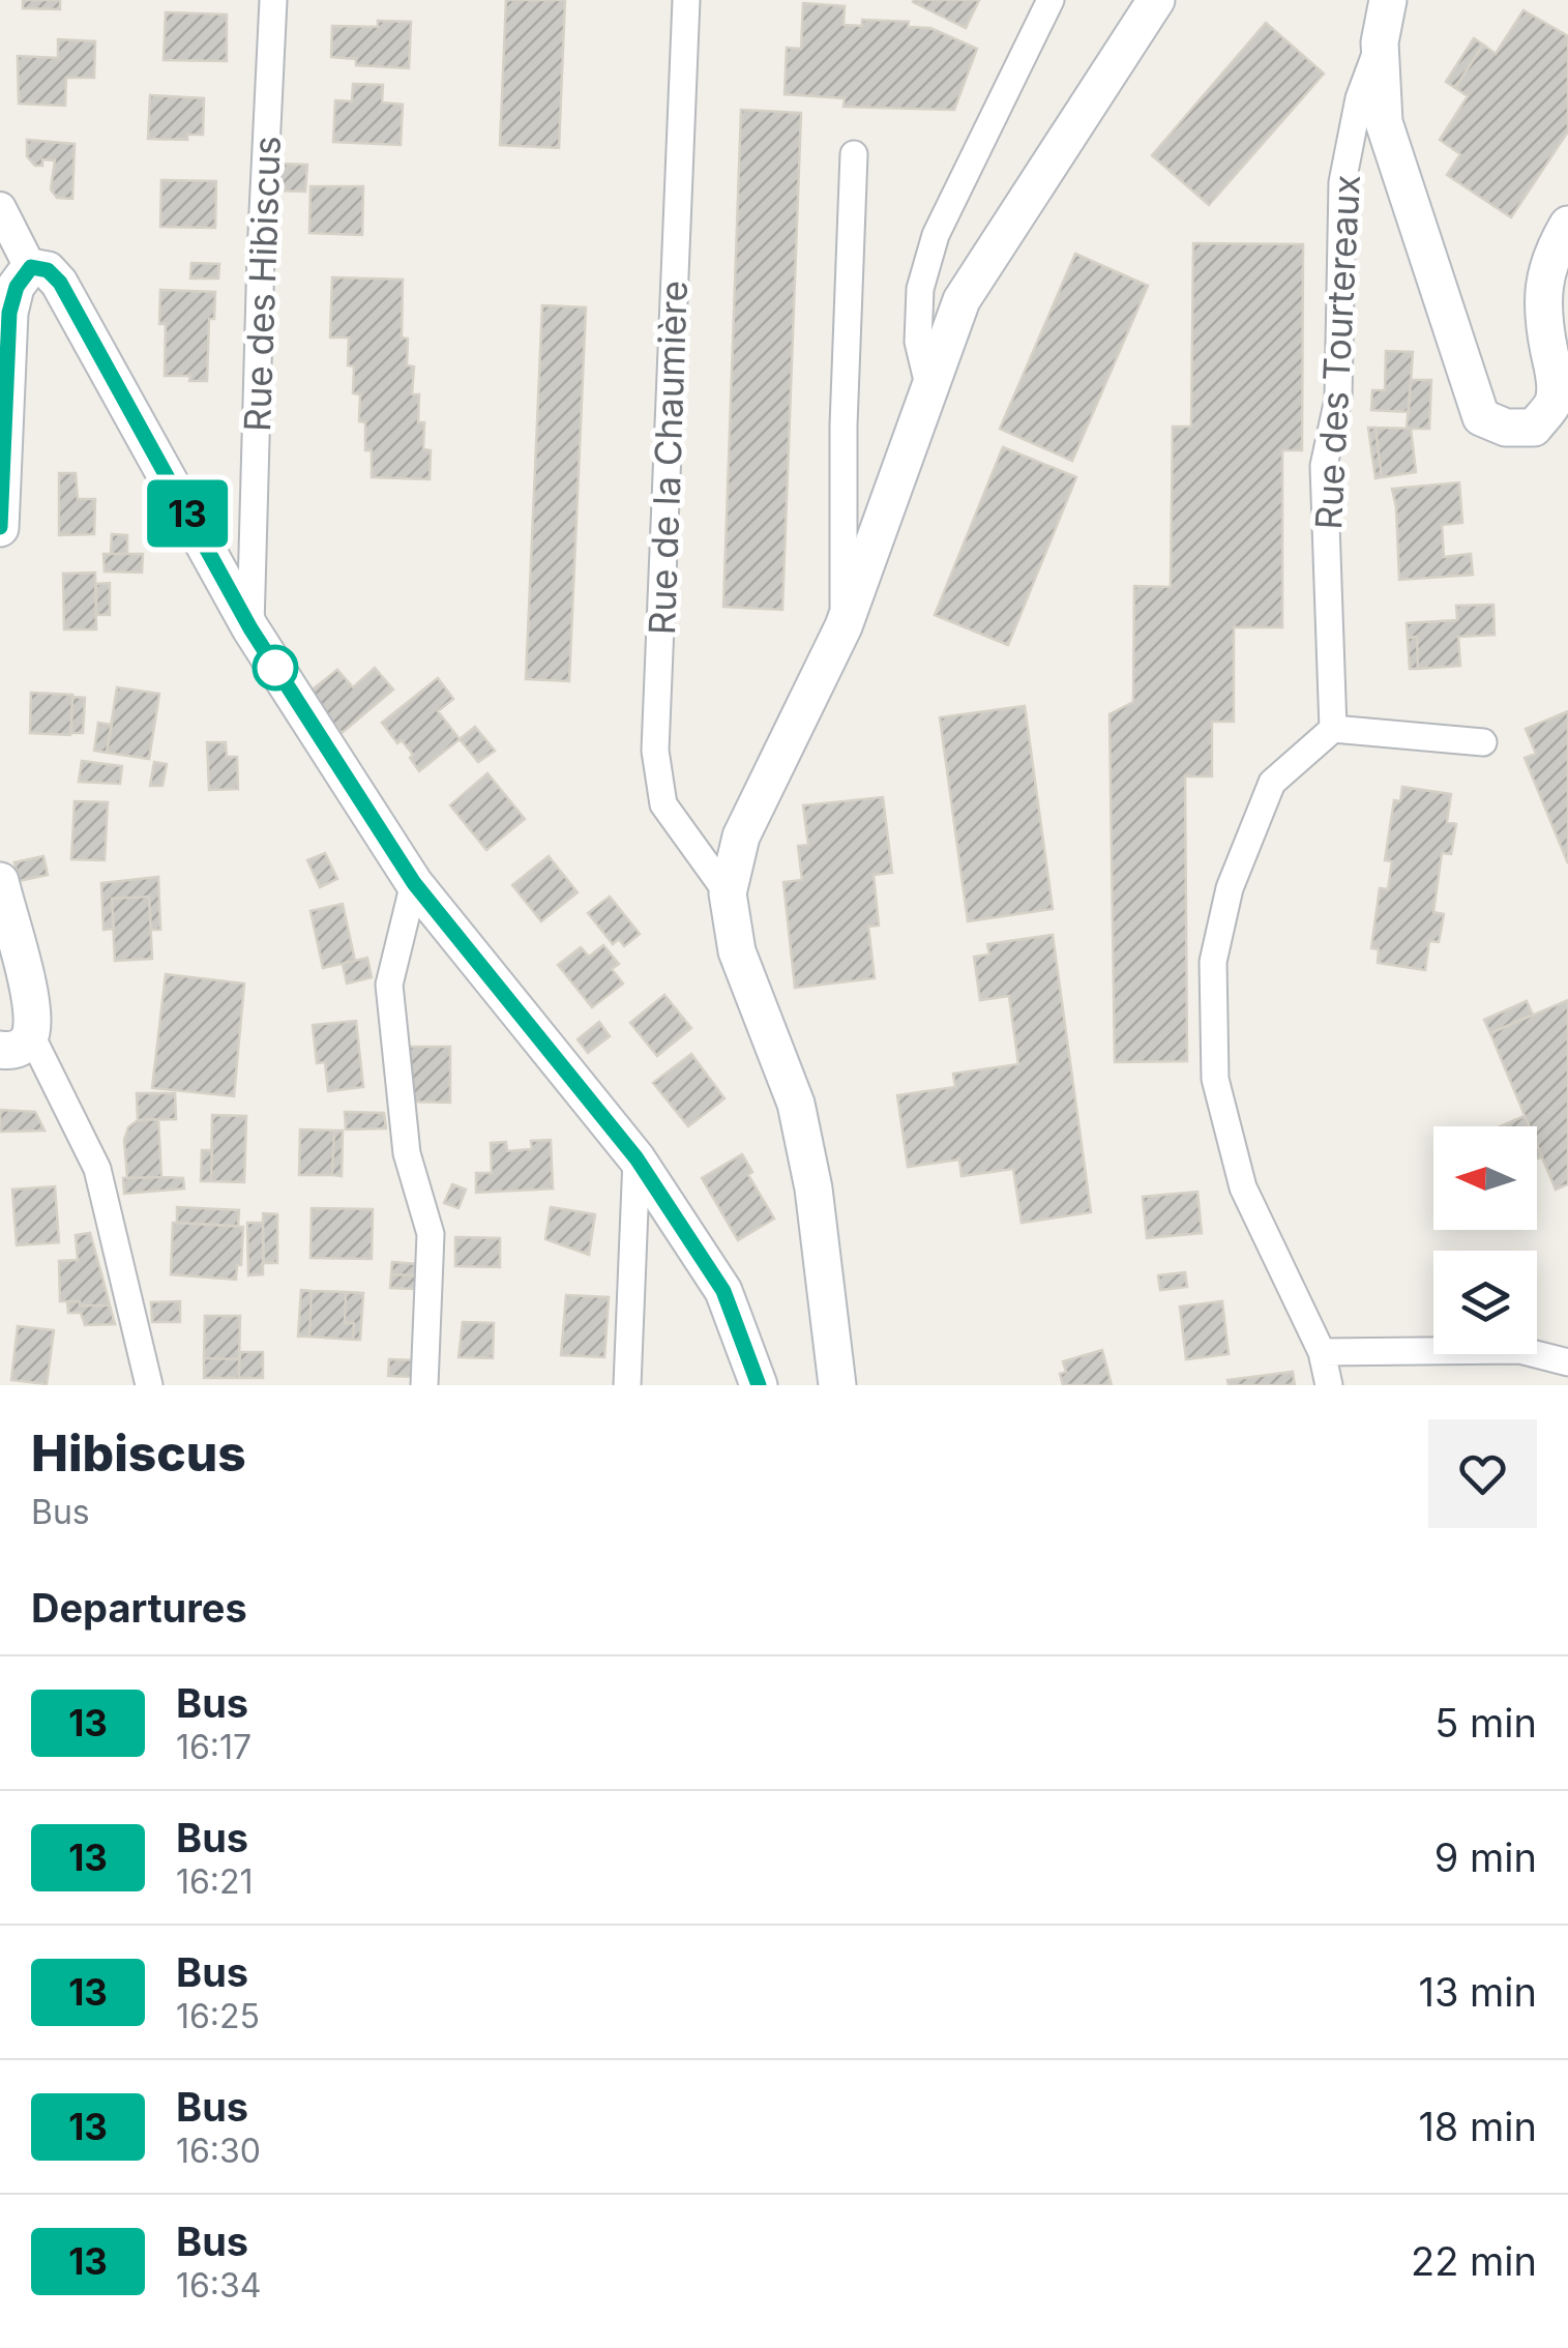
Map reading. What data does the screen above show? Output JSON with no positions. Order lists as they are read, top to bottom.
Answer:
{
  "streets": {
    "street": ["Rue des Hibiscus", "Rue des Tourtereaux", "Rue de la Chaumière"]
  },
  "lines": ["bus line 13"],
  "north": "left",
  "page": {
    "on_map": "13",
    "heading": [
      ["Hibiscus", "Bus"],
      "Departures"
    ],
    "list": [
      {
        "mark": "13",
        "name": "Bus",
        "note": "16:17",
        "value": "5 min"
      },
      {
        "mark": "13",
        "name": "Bus",
        "note": "16:21",
        "value": "9 min"
      },
      {
        "mark": "13",
        "name": "Bus",
        "note": "16:25",
        "value": "13 min"
      },
      {
        "mark": "13",
        "name": "Bus",
        "note": "16:30",
        "value": "18 min"
      },
      {
        "mark": "13",
        "name": "Bus",
        "note": "16:34",
        "value": "22 min"
      }
    ]
  }
}
